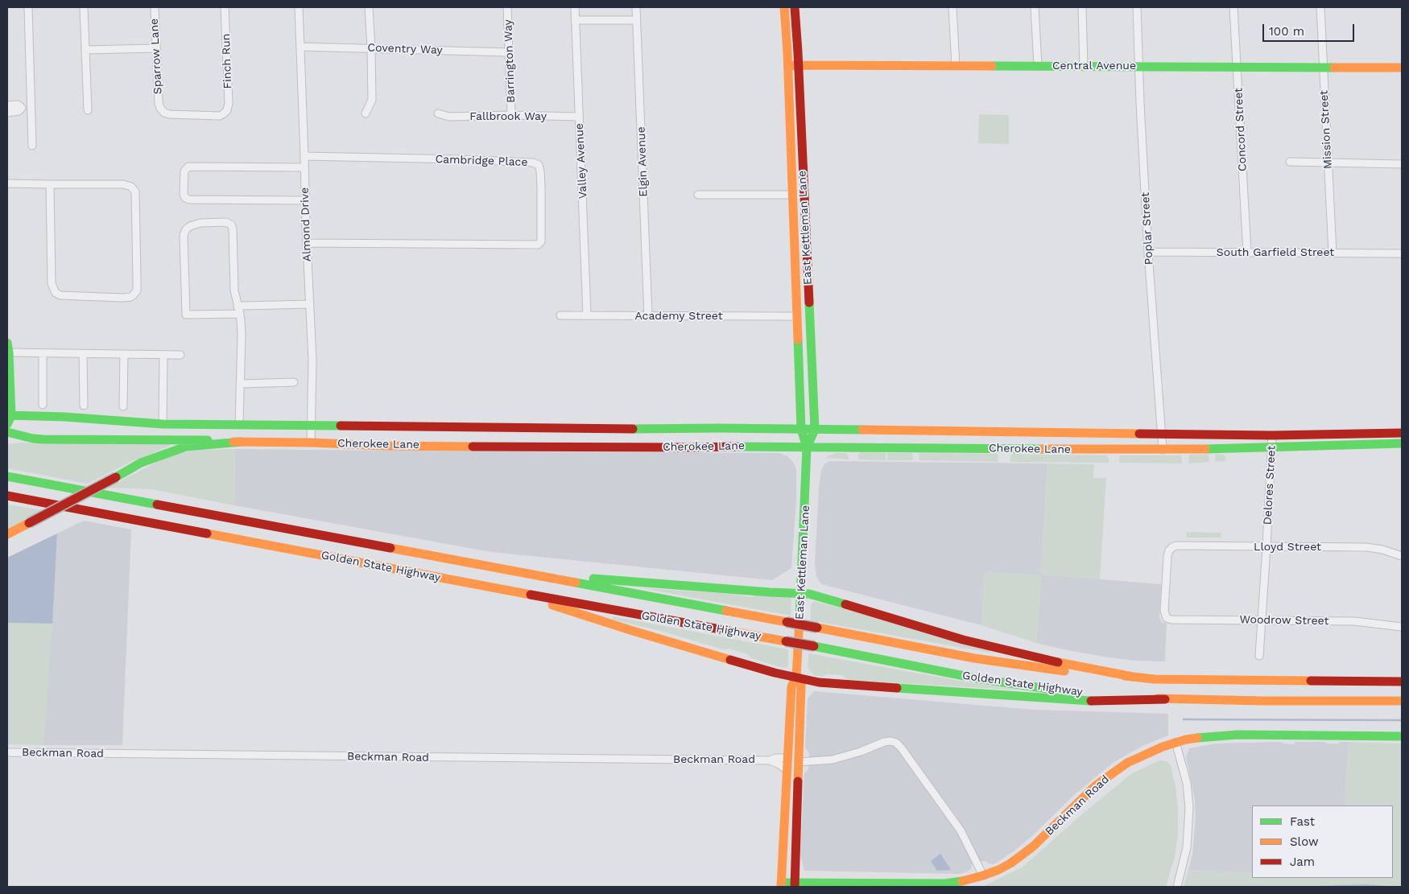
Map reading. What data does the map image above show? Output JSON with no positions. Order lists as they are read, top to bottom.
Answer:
{
  "streets": {
    "main road": [
      "Central Avenue",
      "East Kettleman Lane",
      "Cherokee Lane",
      "Golden State Highway",
      "Beckman Road"
    ],
    "street": [
      "Coventry Way",
      "Sparrow Lane",
      "Finch Run",
      "Barrington Way",
      "Fallbrook Way",
      "Concord Street",
      "Mission Street",
      "Cambridge Place",
      "Valley Avenue",
      "Elgin Avenue",
      "Almond Drive",
      "Poplar Street",
      "South Garfield Street",
      "Academy Street",
      "Delores Street",
      "Lloyd Street",
      "Woodrow Street"
    ]
  },
  "crossings": [
    ["Coventry Way", "Barrington Way"],
    ["Coventry Way", "Almond Drive"],
    ["Sparrow Lane", "Finch Run"],
    ["Barrington Way", "Fallbrook Way"],
    ["Central Avenue", "Concord Street"],
    ["Central Avenue", "Mission Street"],
    ["Central Avenue", "East Kettleman Lane"],
    ["Central Avenue", "Poplar Street"],
    ["Fallbrook Way", "Valley Avenue"],
    ["Concord Street", "South Garfield Street"],
    ["Mission Street", "South Garfield Street"],
    ["Cambridge Place", "Almond Drive"],
    ["Valley Avenue", "Academy Street"],
    ["Elgin Avenue", "Academy Street"],
    ["Almond Drive", "Cherokee Lane"],
    ["East Kettleman Lane", "Academy Street"],
    ["East Kettleman Lane", "Cherokee Lane"],
    ["East Kettleman Lane", "Beckman Road"],
    ["Poplar Street", "South Garfield Street"],
    ["Poplar Street", "Cherokee Lane"],
    ["Cherokee Lane", "Delores Street"],
    ["Delores Street", "Lloyd Street"],
    ["Delores Street", "Woodrow Street"],
    ["Lloyd Street", "Woodrow Street"]
  ],
  "legend": ["Fast", "Slow", "Jam"],
  "scale_bar": "100 m"
}
